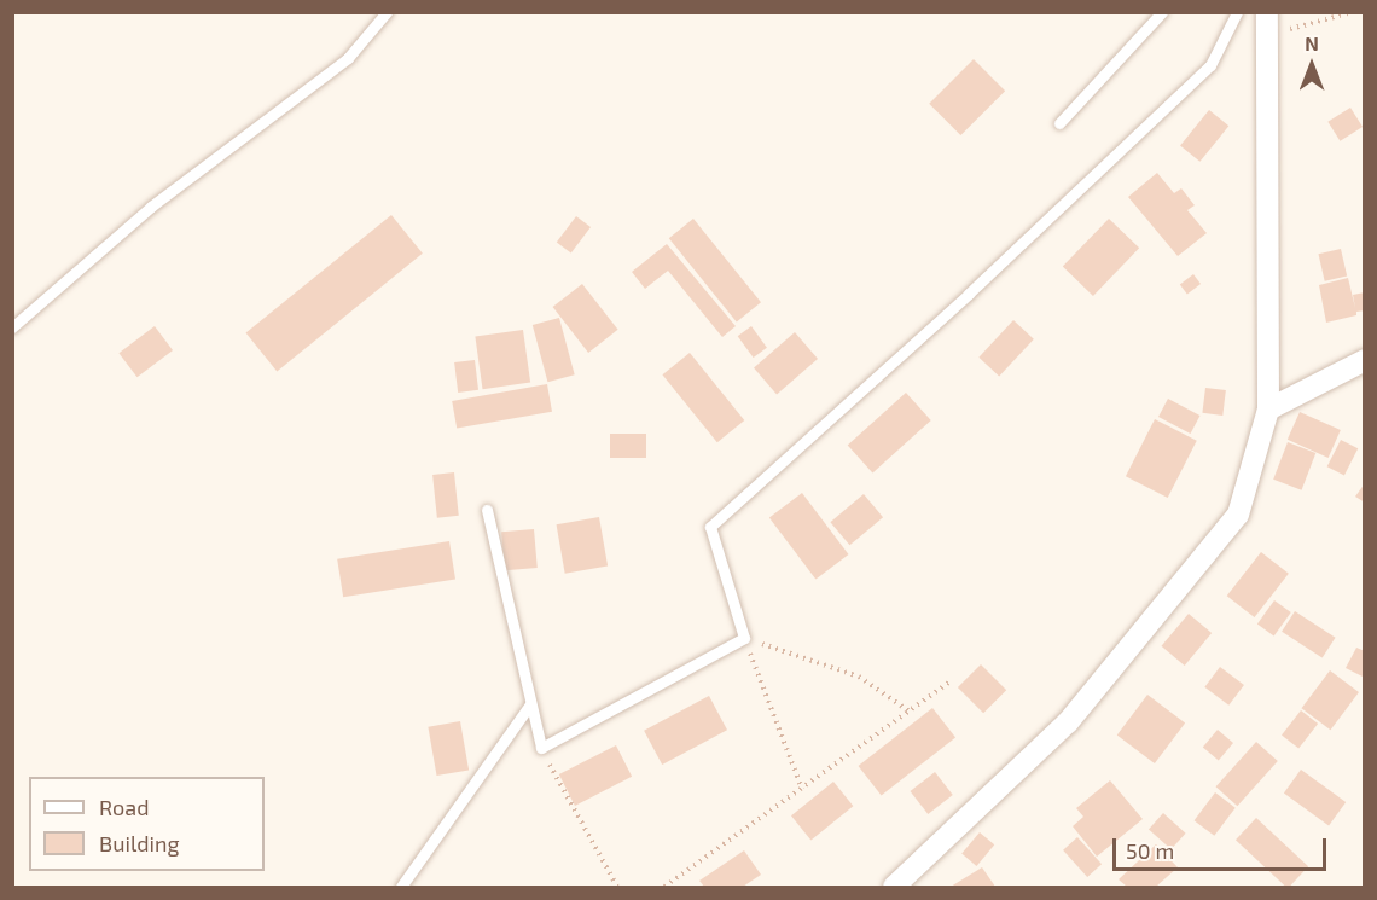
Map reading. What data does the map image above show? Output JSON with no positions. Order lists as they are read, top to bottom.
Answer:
{
  "legend": ["Road", "Building"],
  "scale_bar": "50 m",
  "north": "top"
}
